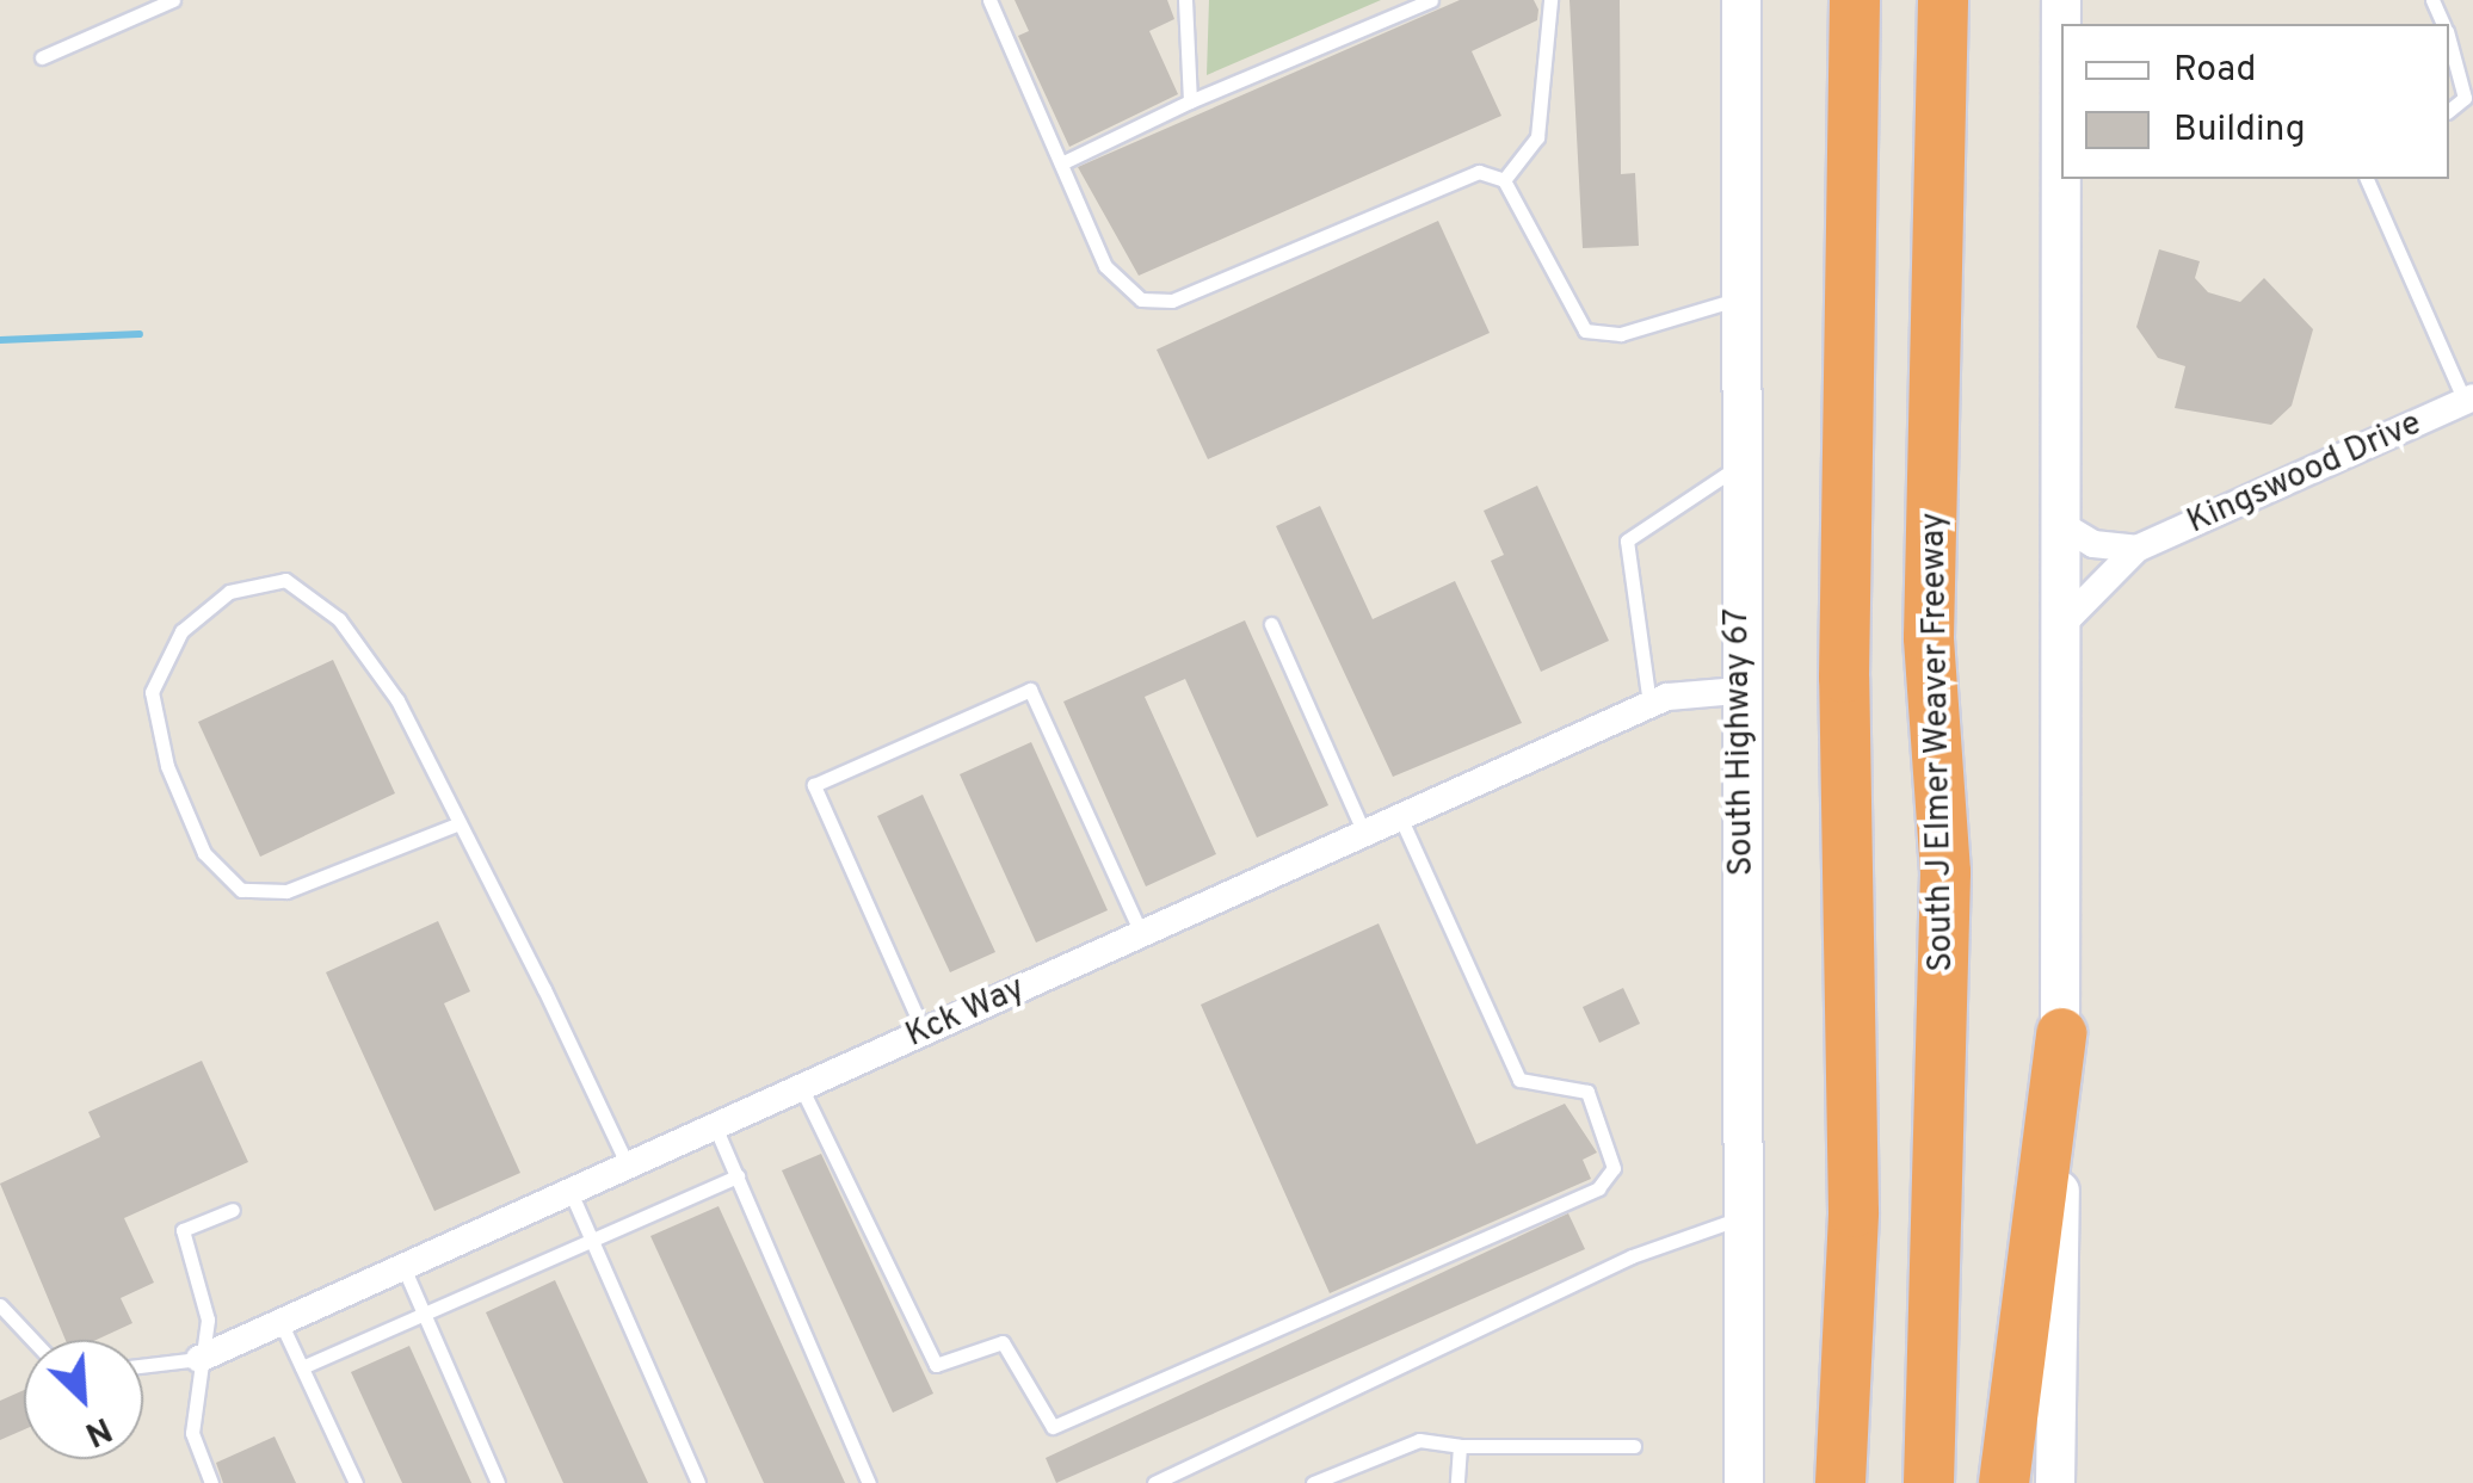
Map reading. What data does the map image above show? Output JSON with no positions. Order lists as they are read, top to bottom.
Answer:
{
  "streets": {
    "highway": ["South J Elmer Weaver Freeway"],
    "main road": ["South Highway 67"],
    "street": ["Kingswood Drive", "Kck Way"]
  },
  "crossings": [
    ["South Highway 67", "Kck Way"]
  ],
  "legend": ["Road", "Building"],
  "north": "bottom right"
}
